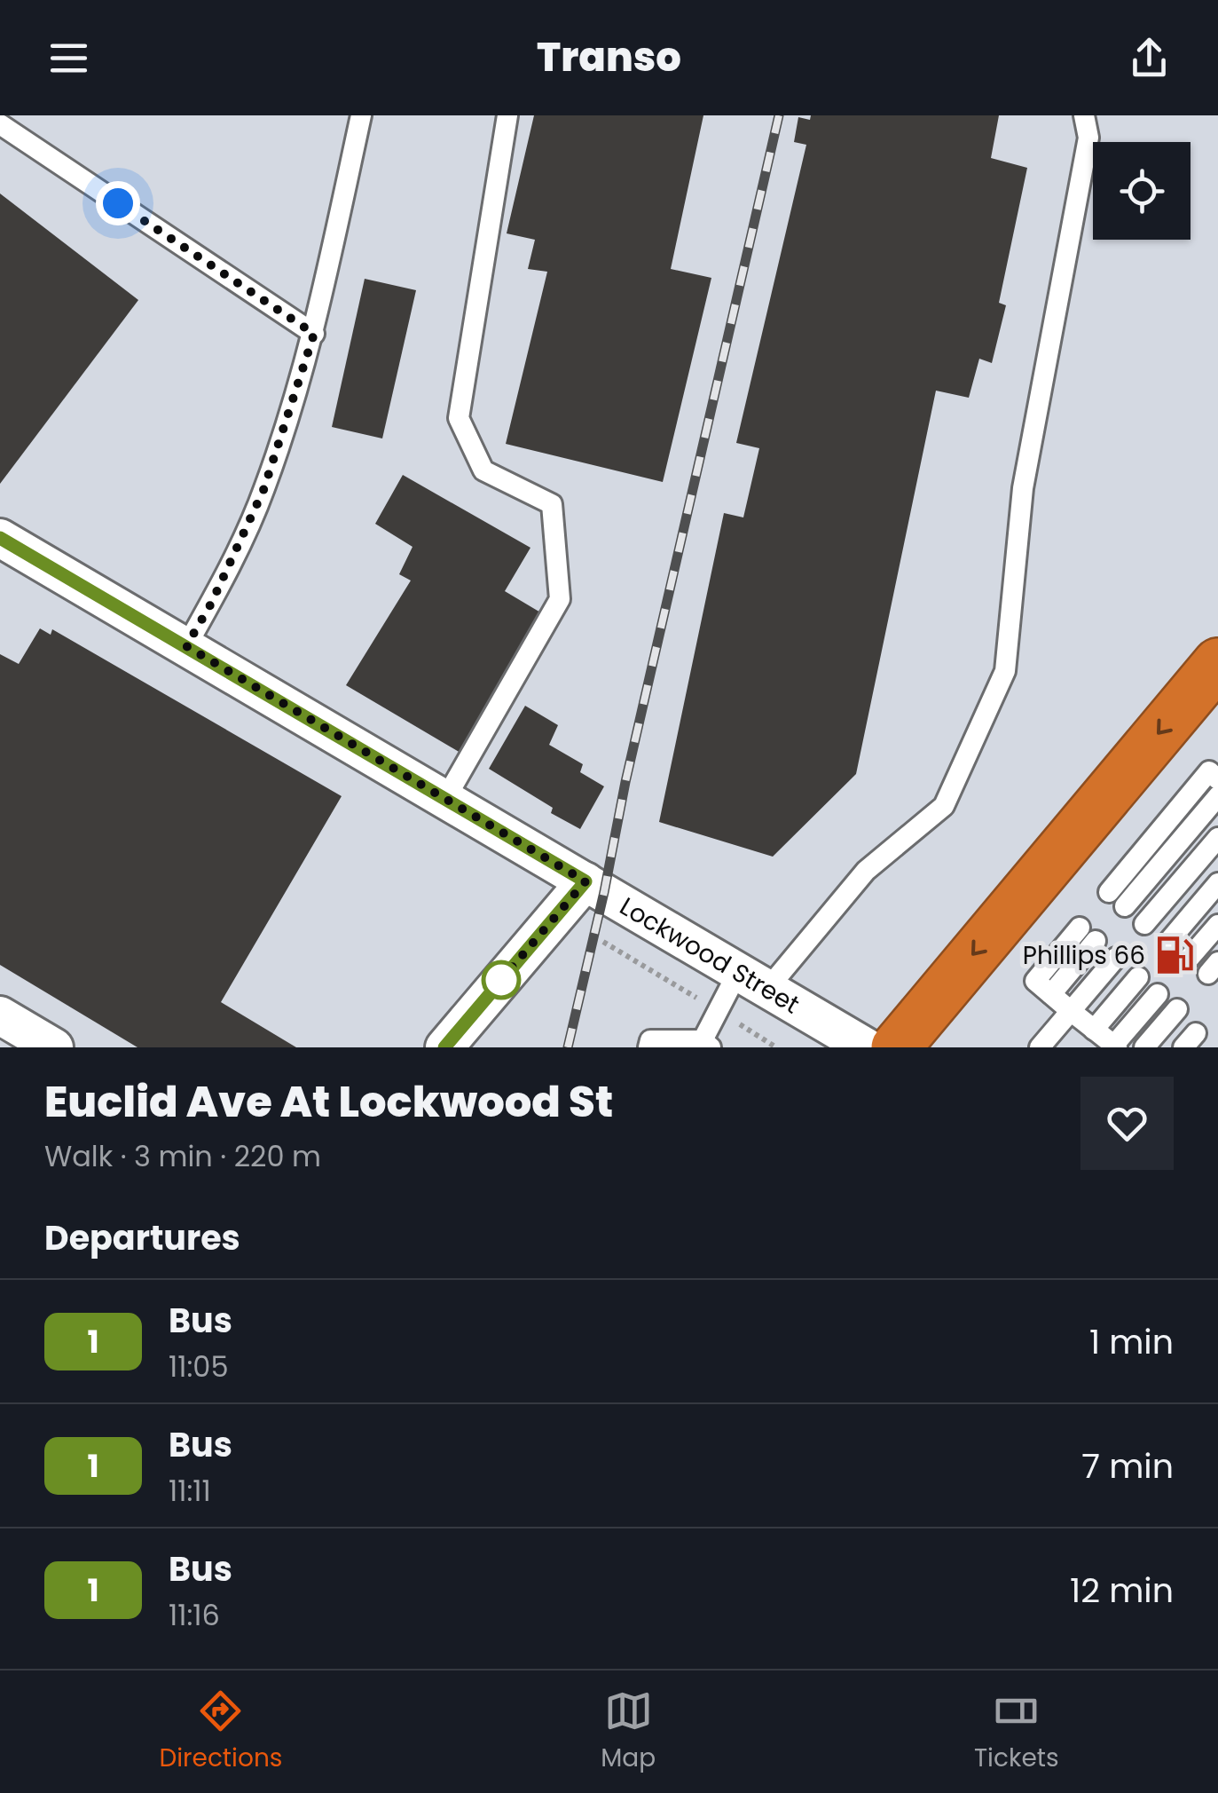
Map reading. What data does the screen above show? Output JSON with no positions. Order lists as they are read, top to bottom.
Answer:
{
  "streets": {
    "street": ["Lockwood Street"]
  },
  "places": {
    "fuel station": ["Phillips 66"]
  },
  "lines": ["bus line 1"],
  "page": {
    "header": "Transo",
    "heading": [
      ["Euclid Ave At Lockwood St", "Walk · 3 min · 220 m"],
      "Departures"
    ],
    "list": [
      {
        "mark": "1",
        "name": "Bus",
        "note": "11:05",
        "value": "1 min"
      },
      {
        "mark": "1",
        "name": "Bus",
        "note": "11:11",
        "value": "7 min"
      },
      {
        "mark": "1",
        "name": "Bus",
        "note": "11:16",
        "value": "12 min"
      }
    ],
    "tabs": ["Directions", "Map", "Tickets"]
  }
}
